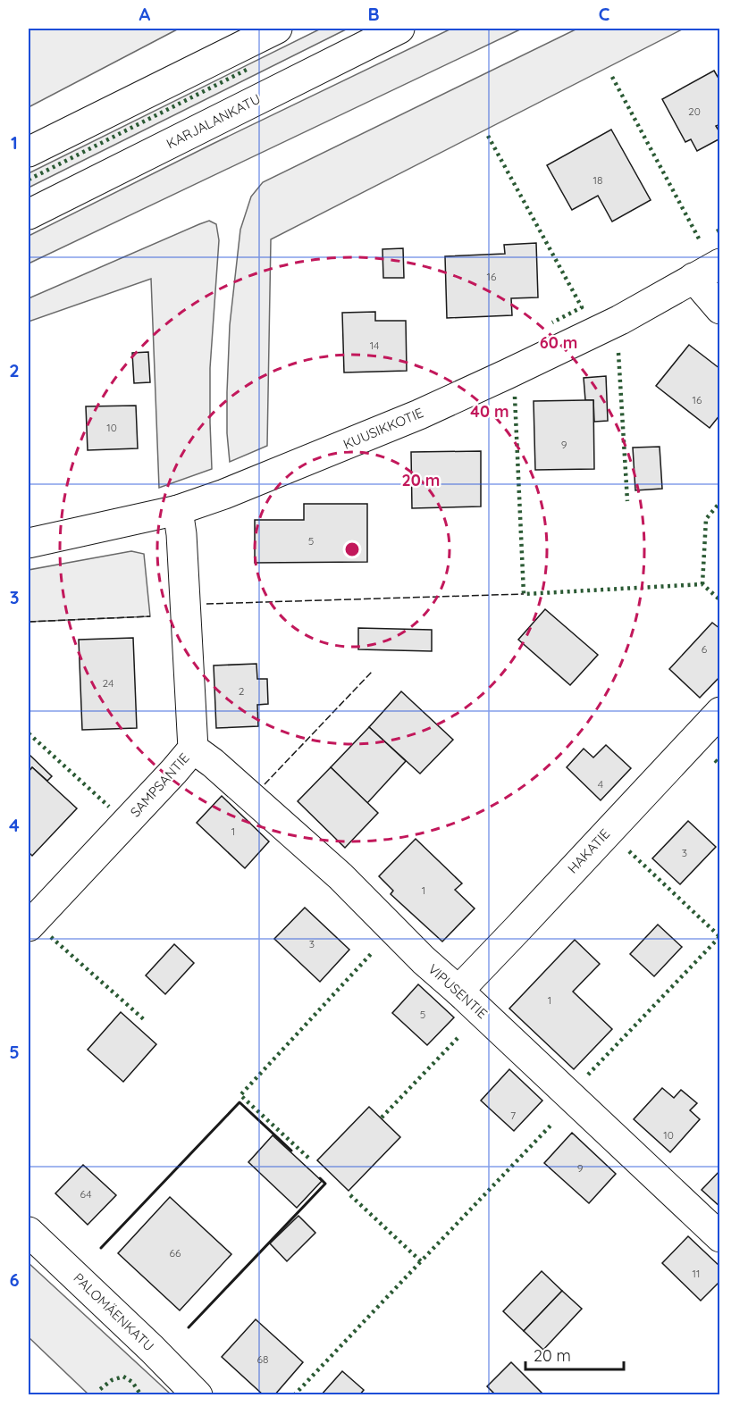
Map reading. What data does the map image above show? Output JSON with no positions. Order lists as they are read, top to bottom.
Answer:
{
  "streets": {
    "street": [
      "KARJALANKATU",
      "KUUSIKKOTIE",
      "SAMPSANTIE",
      "HAKATIE",
      "VIPUSENTIE",
      "PALOMÄENKATU"
    ]
  },
  "crossings": [
    ["KUUSIKKOTIE", "SAMPSANTIE"],
    ["SAMPSANTIE", "VIPUSENTIE"],
    ["HAKATIE", "VIPUSENTIE"]
  ],
  "house_numbers": [
    "20",
    "18",
    "16",
    "14",
    "16",
    "10",
    "9",
    "5",
    "6",
    "24",
    "2",
    "4",
    "1",
    "3",
    "1",
    "3",
    "1",
    "5",
    "7",
    "10",
    "9",
    "64",
    "66",
    "11",
    "68"
  ],
  "scale_bar": "20 m",
  "grid": {
    "columns": ["A", "B", "C"],
    "rows": [
      "1",
      "2",
      "3",
      "4",
      "5",
      "6"
    ]
  },
  "rings": ["60 m", "40 m", "20 m"]
}
